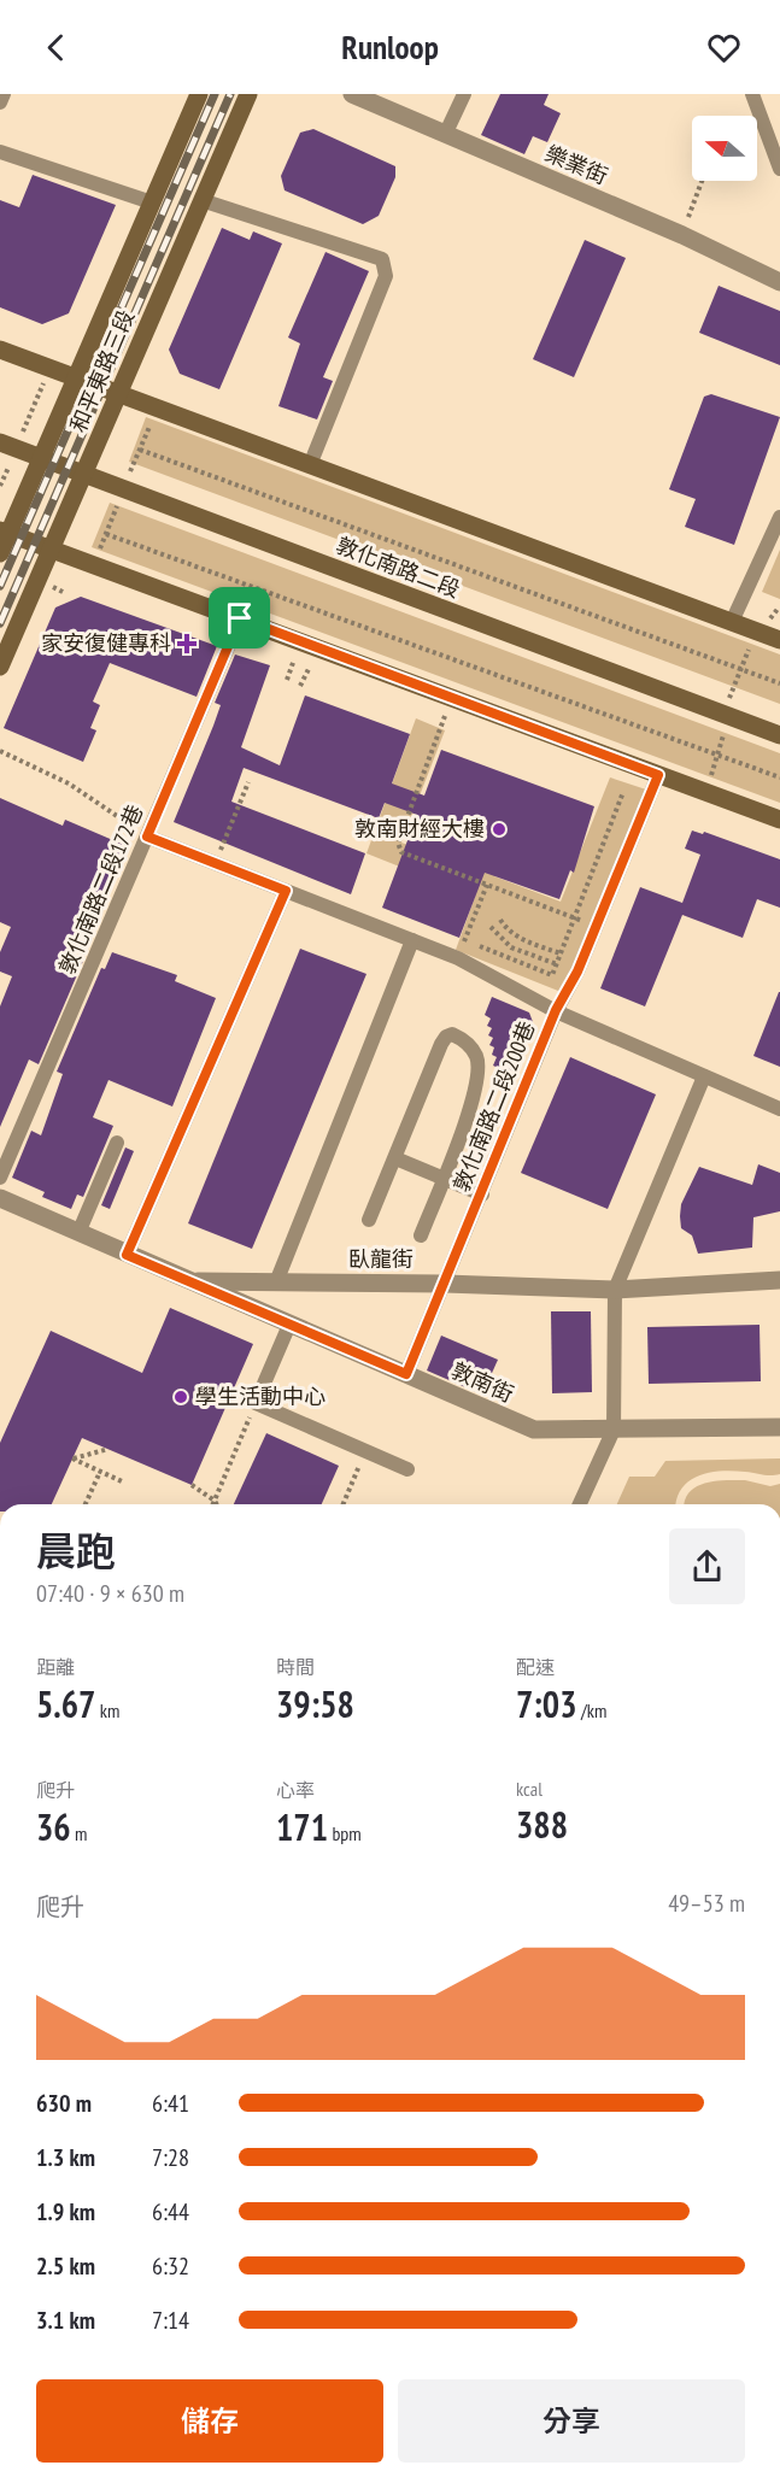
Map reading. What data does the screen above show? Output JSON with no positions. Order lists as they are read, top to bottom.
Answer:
{
  "streets": {
    "main road": ["和平東路三段", "敦化南路二段"],
    "street": ["樂業街", "臥龍街", "敦南街"],
    "lane": ["敦化南路二段172巷", "敦化南路二段200巷"]
  },
  "crossings": [
    ["和平東路三段", "敦化南路二段"],
    ["敦化南路二段200巷", "臥龍街"],
    ["敦化南路二段200巷", "敦南街"],
    ["臥龍街", "敦南街"]
  ],
  "places": {
    "health": ["家安復健專科"],
    "other": ["敦南財經大樓", "學生活動中心"]
  },
  "north": "left",
  "page": {
    "header": "Runloop",
    "heading": ["晨跑", "07:40 · 9 × 630 m"],
    "stats": [
      ["距離", "5.67 km"],
      ["時間", "39:58"],
      ["配速", "7:03 /km"],
      ["爬升", "36 m"],
      ["心率", "171 bpm"],
      ["kcal", "388"]
    ],
    "chart": ["爬升", "49–53 m"],
    "list": [
      {
        "name": "630 m",
        "note": "6:41"
      },
      {
        "name": "1.3 km",
        "note": "7:28"
      },
      {
        "name": "1.9 km",
        "note": "6:44"
      },
      {
        "name": "2.5 km",
        "note": "6:32"
      },
      {
        "name": "3.1 km",
        "note": "7:14"
      }
    ],
    "buttons": ["儲存", "分享"]
  }
}
